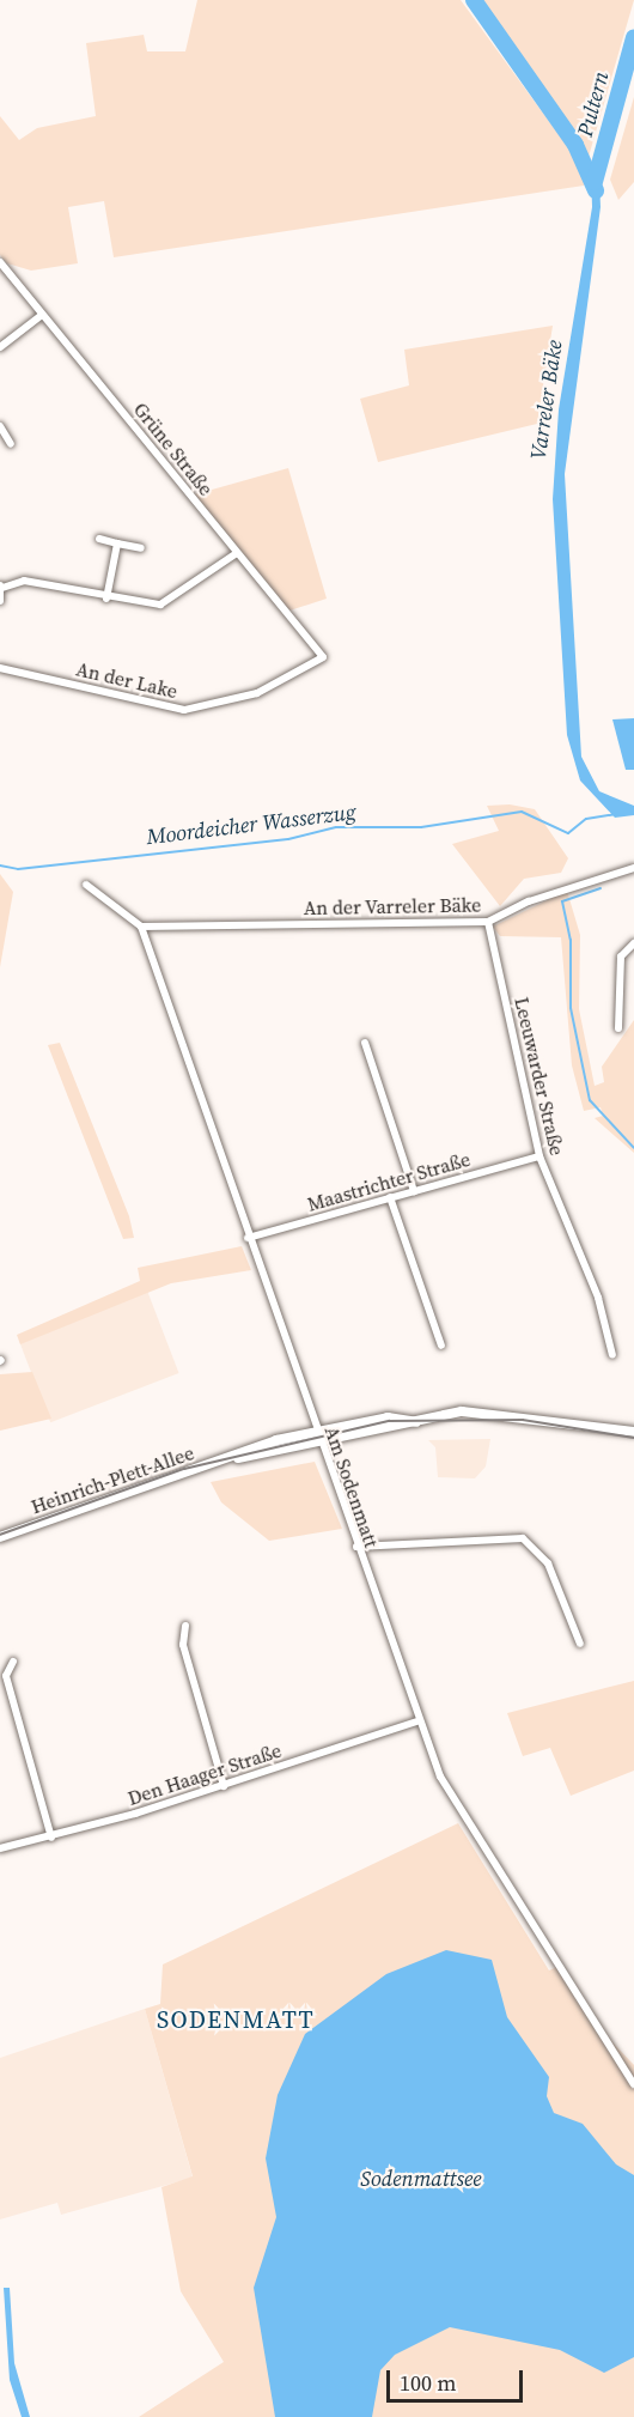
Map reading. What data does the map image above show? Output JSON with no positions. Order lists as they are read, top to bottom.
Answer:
{
  "streets": {
    "main road": ["Heinrich-Plett-Allee"],
    "street": [
      "Grüne Straße",
      "An der Lake",
      "An der Varreler Bäke",
      "Leeuwarder Straße",
      "Maastrichter Straße",
      "Am Sodenmatt",
      "Den Haager Straße"
    ]
  },
  "crossings": [
    ["Grüne Straße", "An der Lake"],
    ["An der Varreler Bäke", "Leeuwarder Straße"],
    ["An der Varreler Bäke", "Am Sodenmatt"],
    ["Leeuwarder Straße", "Maastrichter Straße"],
    ["Maastrichter Straße", "Am Sodenmatt"],
    ["Heinrich-Plett-Allee", "Am Sodenmatt"],
    ["Am Sodenmatt", "Den Haager Straße"]
  ],
  "districts": ["SODENMATT"],
  "water": [
    "Pultern",
    "Varreler Bäke",
    "Moordeicher Wasserzug",
    "Sodenmattsee"
  ],
  "scale_bar": "100 m"
}
